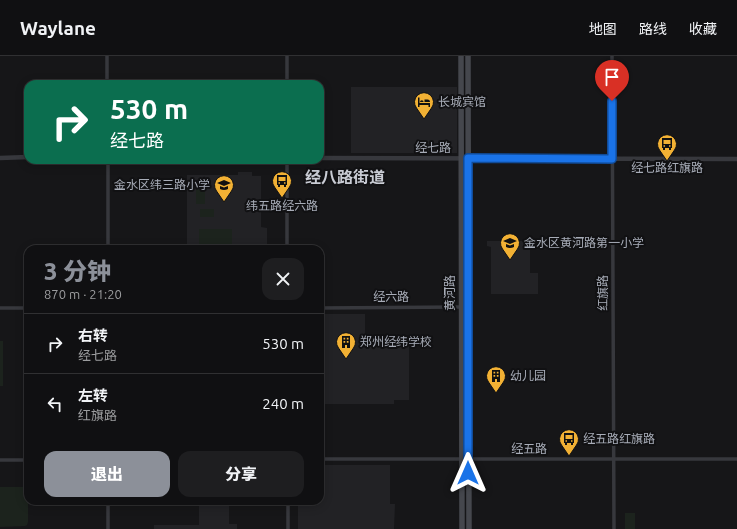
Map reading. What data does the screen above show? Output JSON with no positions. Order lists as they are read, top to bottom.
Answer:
{
  "streets": {
    "main road": ["黄河路"],
    "street": [
      "经七路",
      "红旗路",
      "经六路",
      "经五路"
    ]
  },
  "crossings": [
    ["经七路", "黄河路"],
    ["经七路", "红旗路"],
    ["黄河路", "经六路"],
    ["黄河路", "经五路"],
    ["红旗路", "经五路"]
  ],
  "districts": ["经八路街道"],
  "places": {
    "hotel": ["长城宾馆"],
    "bus stop": ["经七路红旗路", "纬五路经六路", "经五路红旗路"],
    "school or university": ["金水区纬三路小学", "金水区黄河路第一小学"],
    "building": ["郑州经纬学校", "幼儿园"]
  },
  "page": {
    "header": "Waylane",
    "nav": ["地图", "路线", "收藏"],
    "turn": ["530 m", "经七路"],
    "heading": ["3 分钟", "870 m · 21:20"],
    "list": [
      {
        "name": "右转",
        "note": "经七路",
        "value": "530 m"
      },
      {
        "name": "左转",
        "note": "红旗路",
        "value": "240 m"
      }
    ],
    "buttons": ["退出", "分享"]
  }
}
